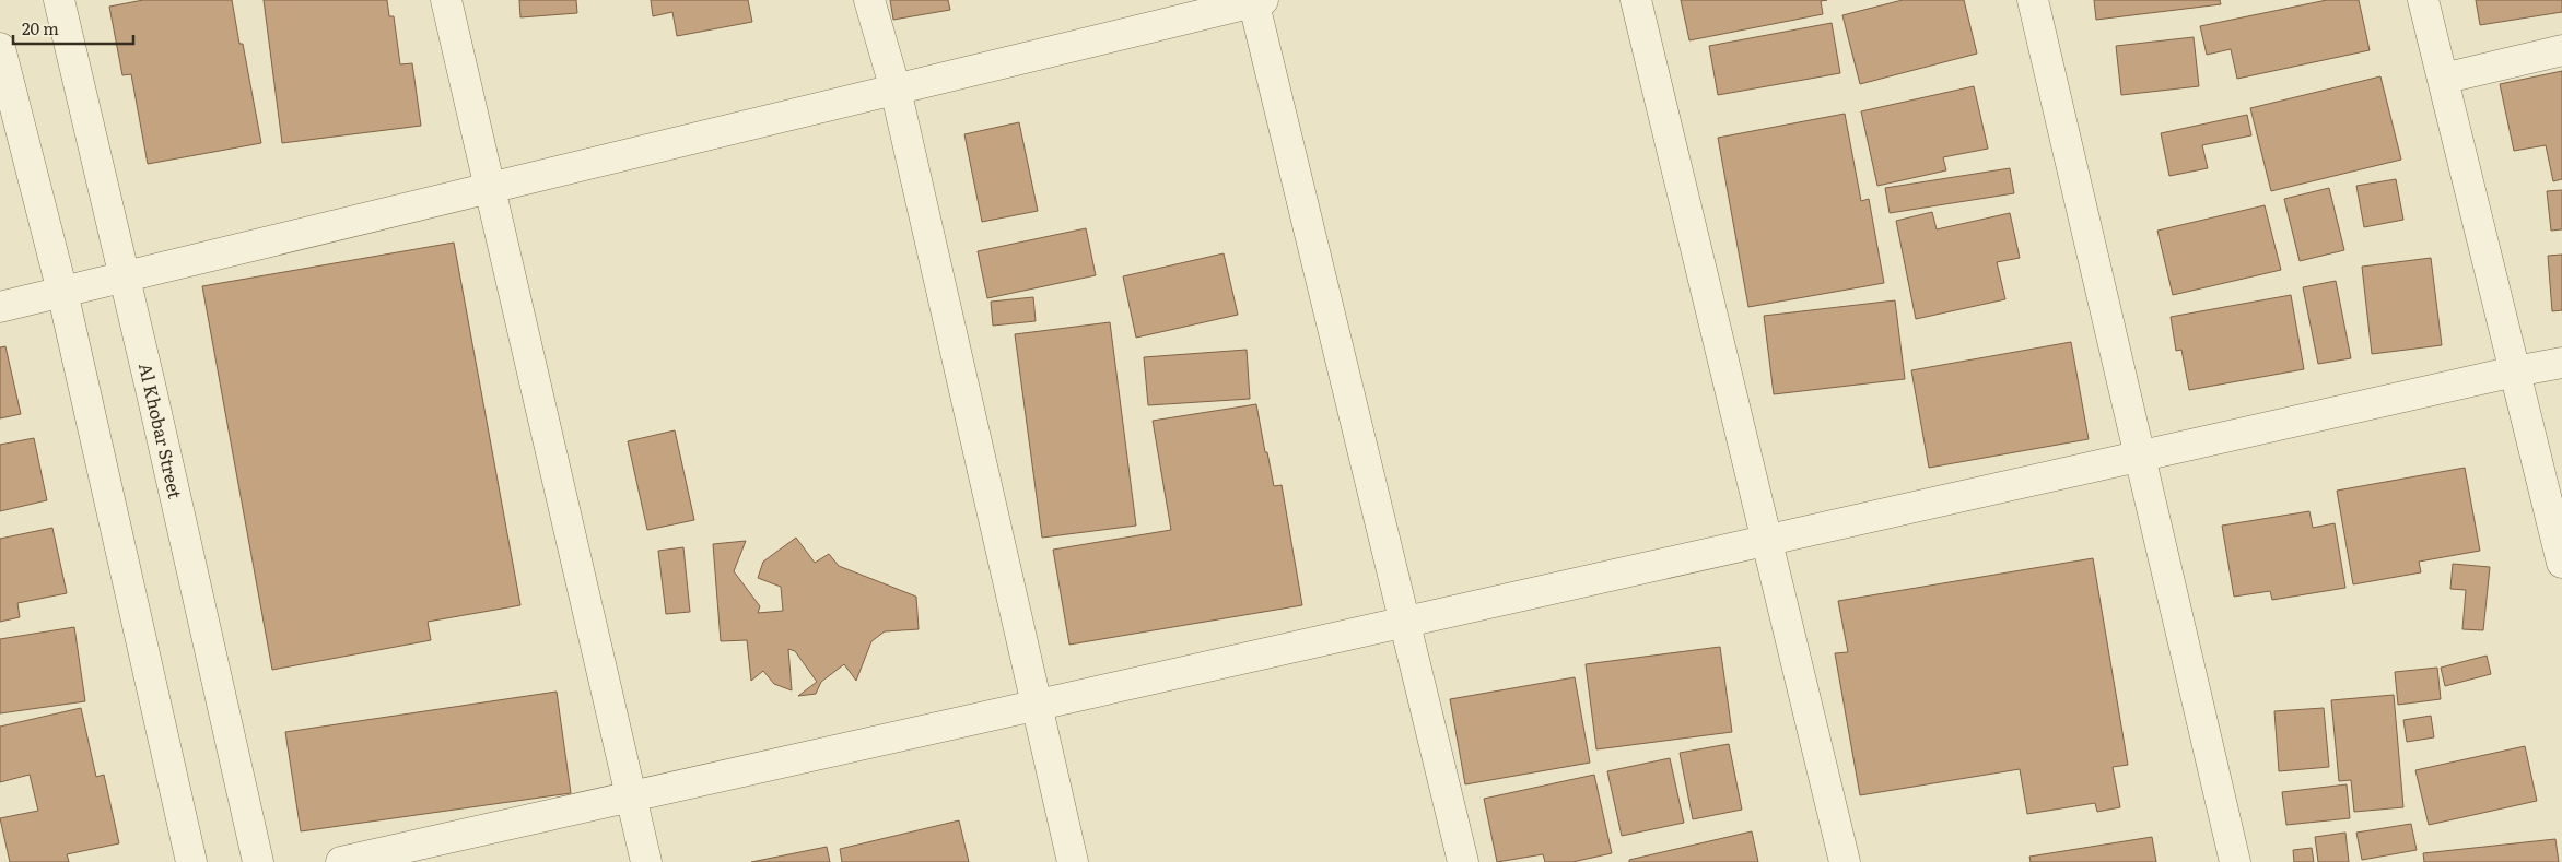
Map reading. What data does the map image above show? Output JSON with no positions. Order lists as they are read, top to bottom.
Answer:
{
  "streets": {
    "street": ["Al Khobar Street"]
  },
  "scale_bar": "20 m"
}
